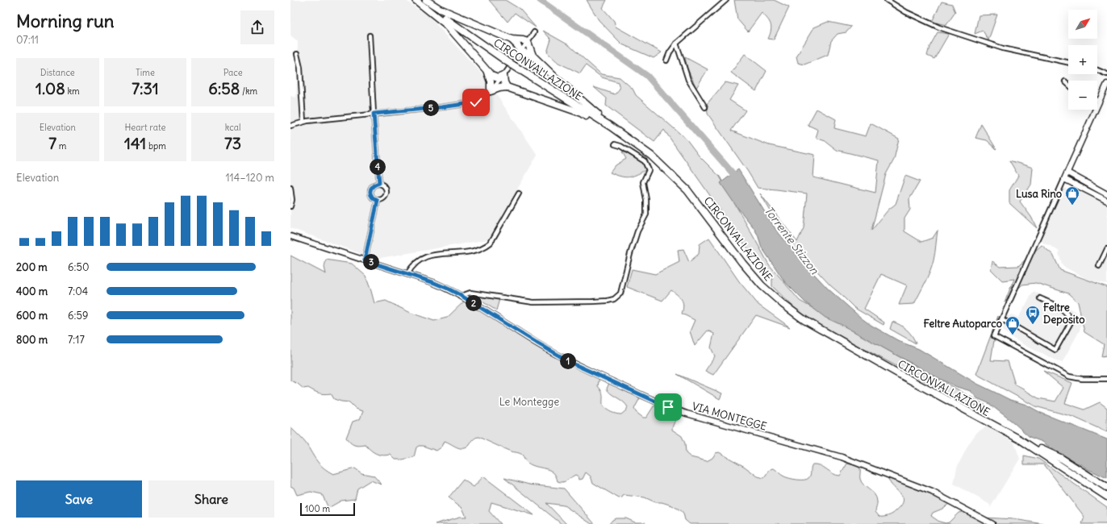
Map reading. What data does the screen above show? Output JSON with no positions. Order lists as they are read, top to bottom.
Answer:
{
  "streets": {
    "highway": ["CIRCONVALLAZIONE"],
    "street": ["VIA MONTEGGE"]
  },
  "water": ["Torrente Stizzon"],
  "parks": ["Le Montegge"],
  "places": {
    "shop": ["Lusa Rino", "Feltre Autoparco"],
    "bus stop": ["Feltre Deposito"]
  },
  "scale_bar": "100 m",
  "north": "top right",
  "page": {
    "heading": ["Morning run", "07:11"],
    "map_buttons": ["+", "−"],
    "stats": [
      ["Distance", "1.08 km"],
      ["Time", "7:31"],
      ["Pace", "6:58 /km"],
      ["Elevation", "7 m"],
      ["Heart rate", "141 bpm"],
      ["kcal", "73"]
    ],
    "pins": [
      "5",
      "4",
      "3",
      "2",
      "1"
    ],
    "chart": ["Elevation", "114–120 m"],
    "list": [
      {
        "name": "200 m",
        "note": "6:50"
      },
      {
        "name": "400 m",
        "note": "7:04"
      },
      {
        "name": "600 m",
        "note": "6:59"
      },
      {
        "name": "800 m",
        "note": "7:17"
      }
    ],
    "buttons": ["Save", "Share"],
    "scale": "100 m"
  }
}
